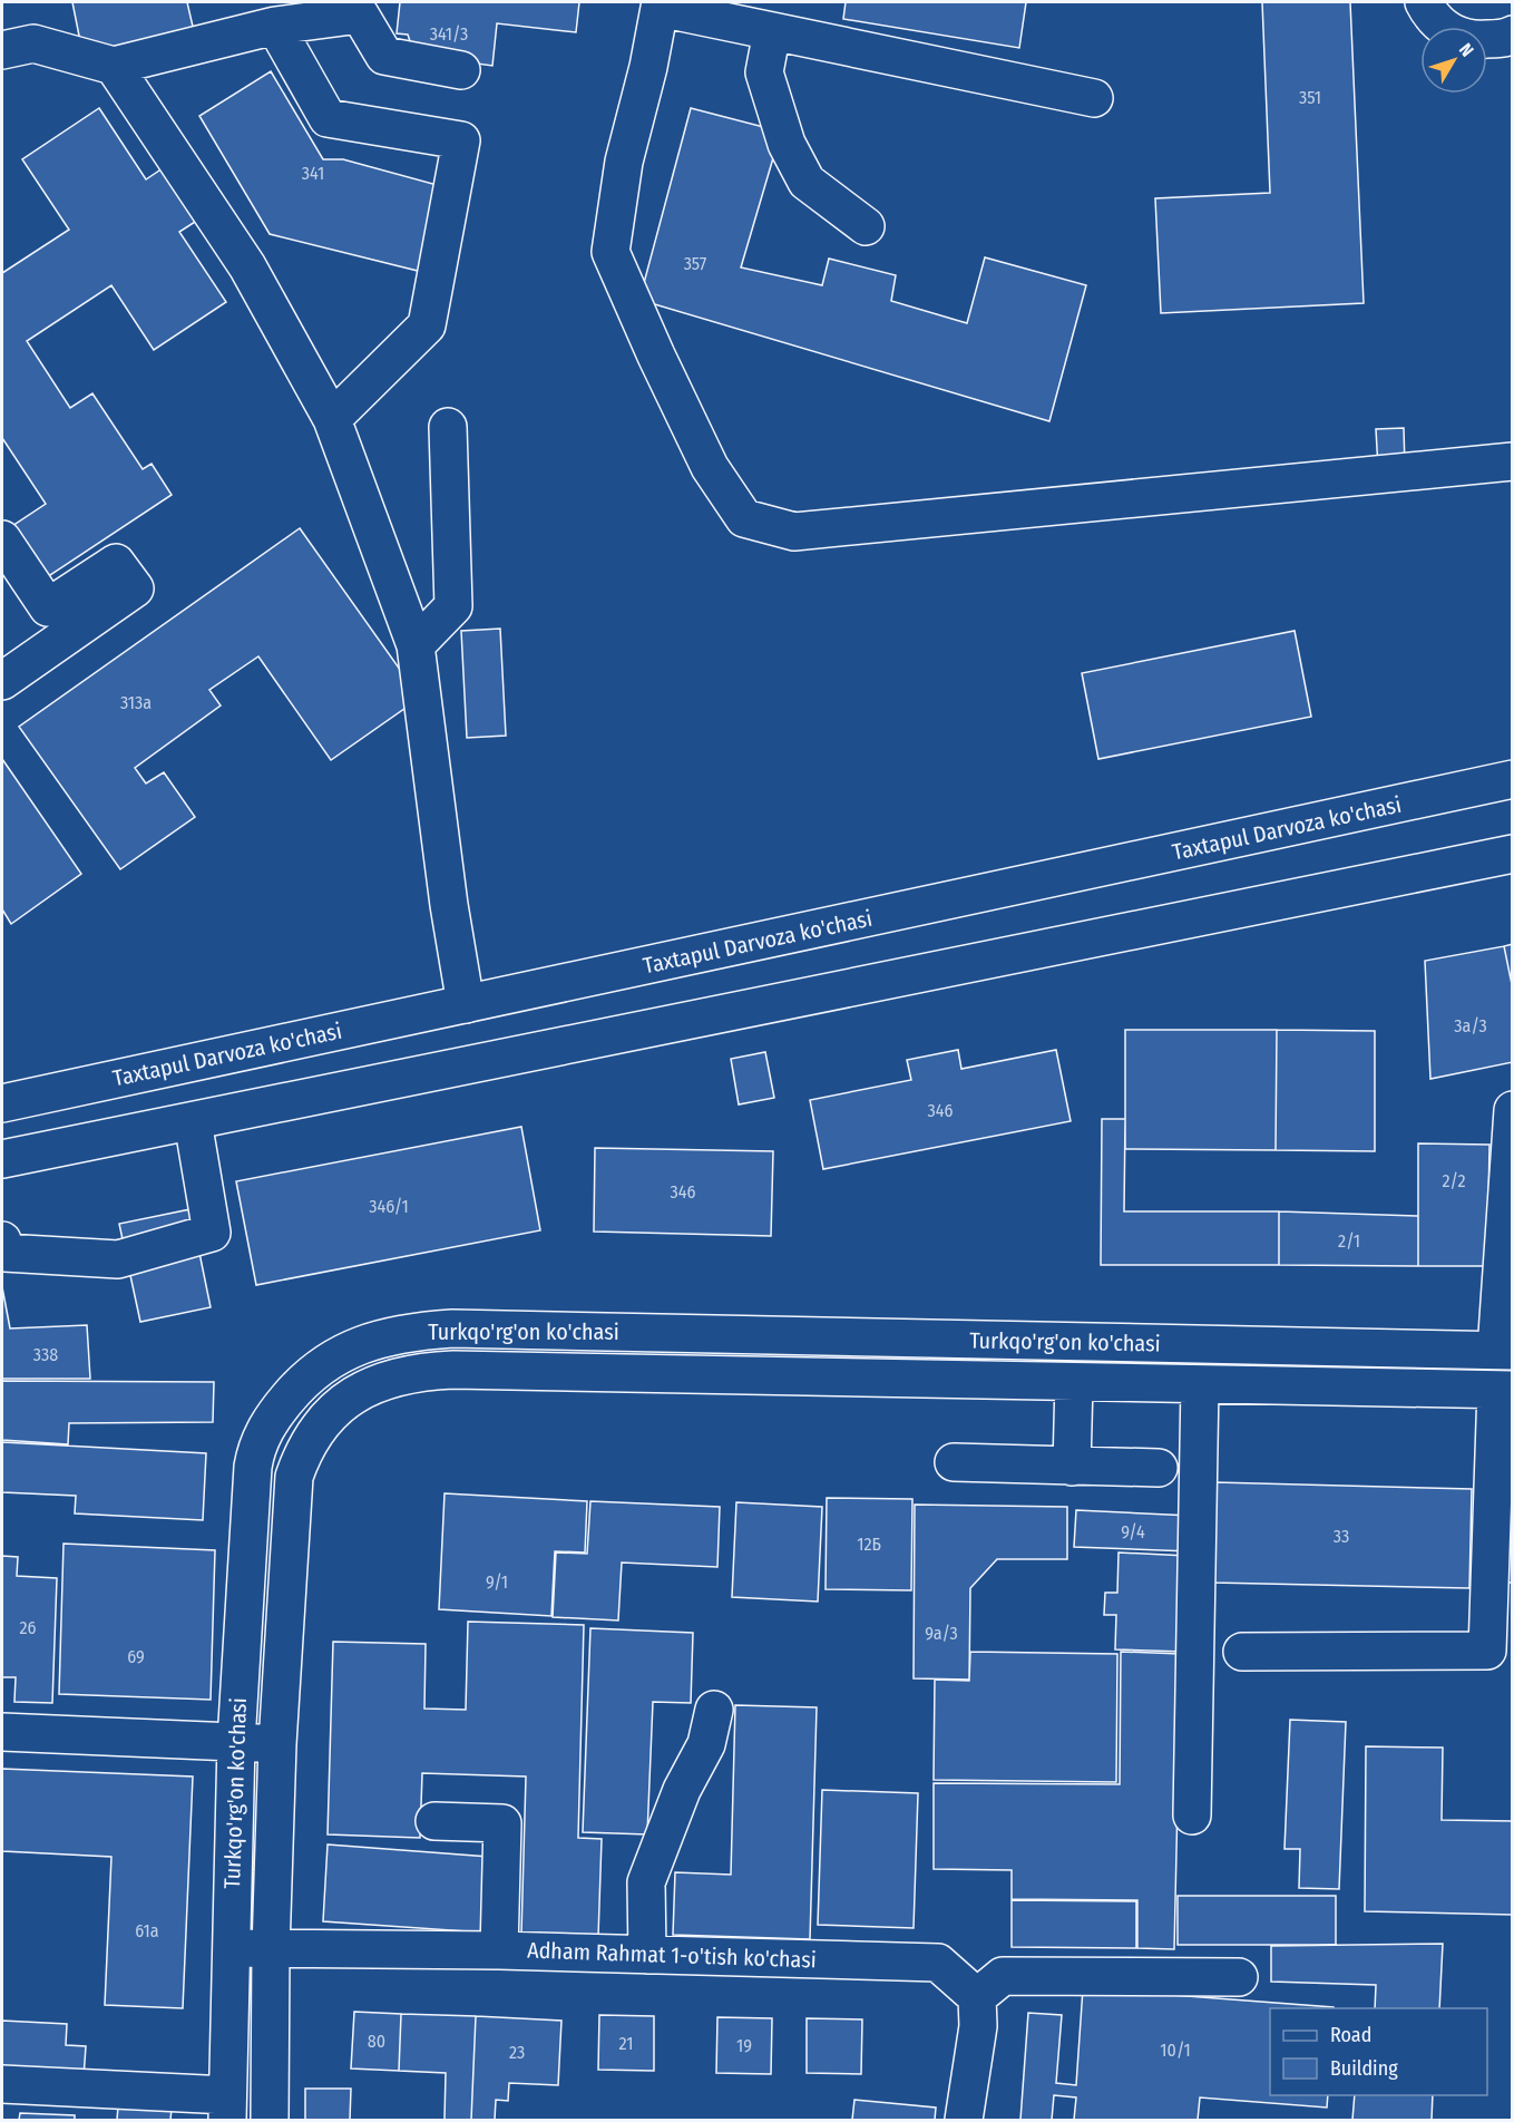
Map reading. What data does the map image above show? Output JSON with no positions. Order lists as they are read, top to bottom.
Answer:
{
  "streets": {
    "street": ["Taxtapul Darvoza ko'chasi", "Turkqo'rg'on ko'chasi", "Adham Rahmat 1-o'tish ko'chasi"]
  },
  "crossings": [
    ["Turkqo'rg'on ko'chasi", "Adham Rahmat 1-o'tish ko'chasi"]
  ],
  "house_numbers": [
    "341/3",
    "351",
    "341",
    "357",
    "313a",
    "3a/3",
    "346",
    "2/2",
    "346",
    "346/1",
    "2/1",
    "338",
    "9/4",
    "33",
    "12Б",
    "9/1",
    "26",
    "9а/3",
    "69",
    "61a",
    "80",
    "21",
    "19",
    "10/1",
    "23"
  ],
  "legend": ["Road", "Building"],
  "north": "top right"
}
